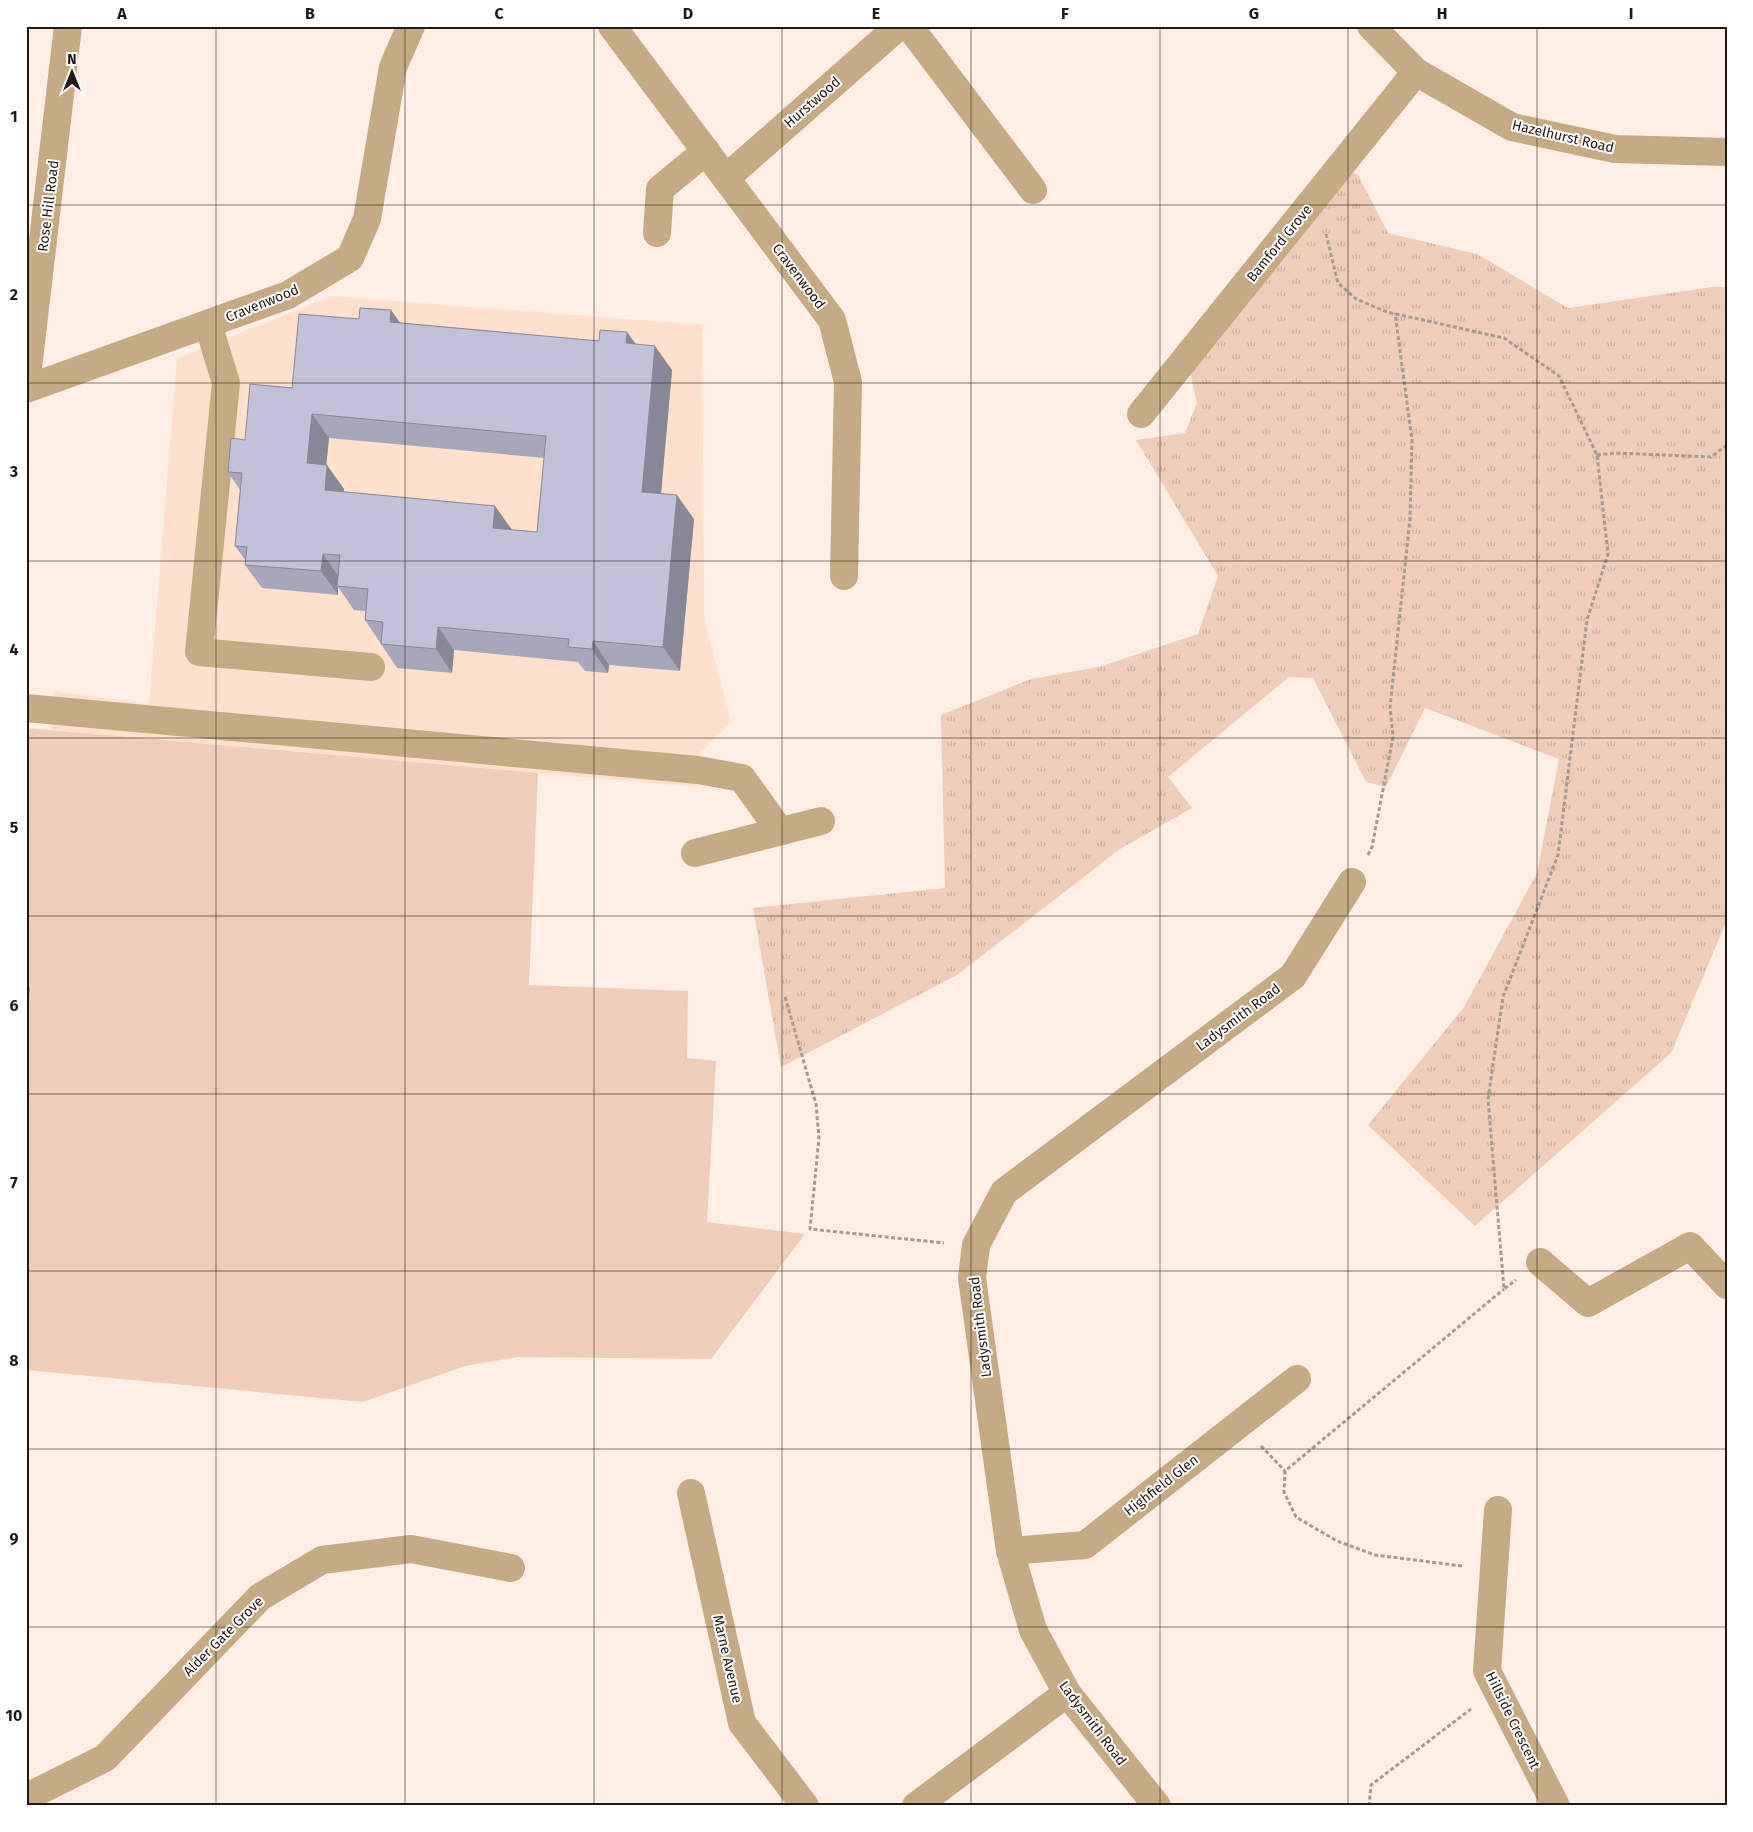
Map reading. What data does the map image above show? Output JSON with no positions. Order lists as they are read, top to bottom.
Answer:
{
  "streets": {
    "street": [
      "Hurstwood",
      "Hazelhurst Road",
      "Rose Hill Road",
      "Bamford Grove",
      "Cravenwood",
      "Ladysmith Road",
      "Highfield Glen",
      "Alder Gate Grove",
      "Marne Avenue",
      "Hillside Crescent"
    ]
  },
  "crossings": [
    ["Hurstwood", "Cravenwood"],
    ["Hazelhurst Road", "Bamford Grove"],
    ["Ladysmith Road", "Highfield Glen"]
  ],
  "north": "top",
  "grid": {
    "columns": [
      "A",
      "B",
      "C",
      "D",
      "E",
      "F",
      "G",
      "H",
      "I"
    ],
    "rows": [
      "1",
      "2",
      "3",
      "4",
      "5",
      "6",
      "7",
      "8",
      "9",
      "10"
    ]
  }
}
